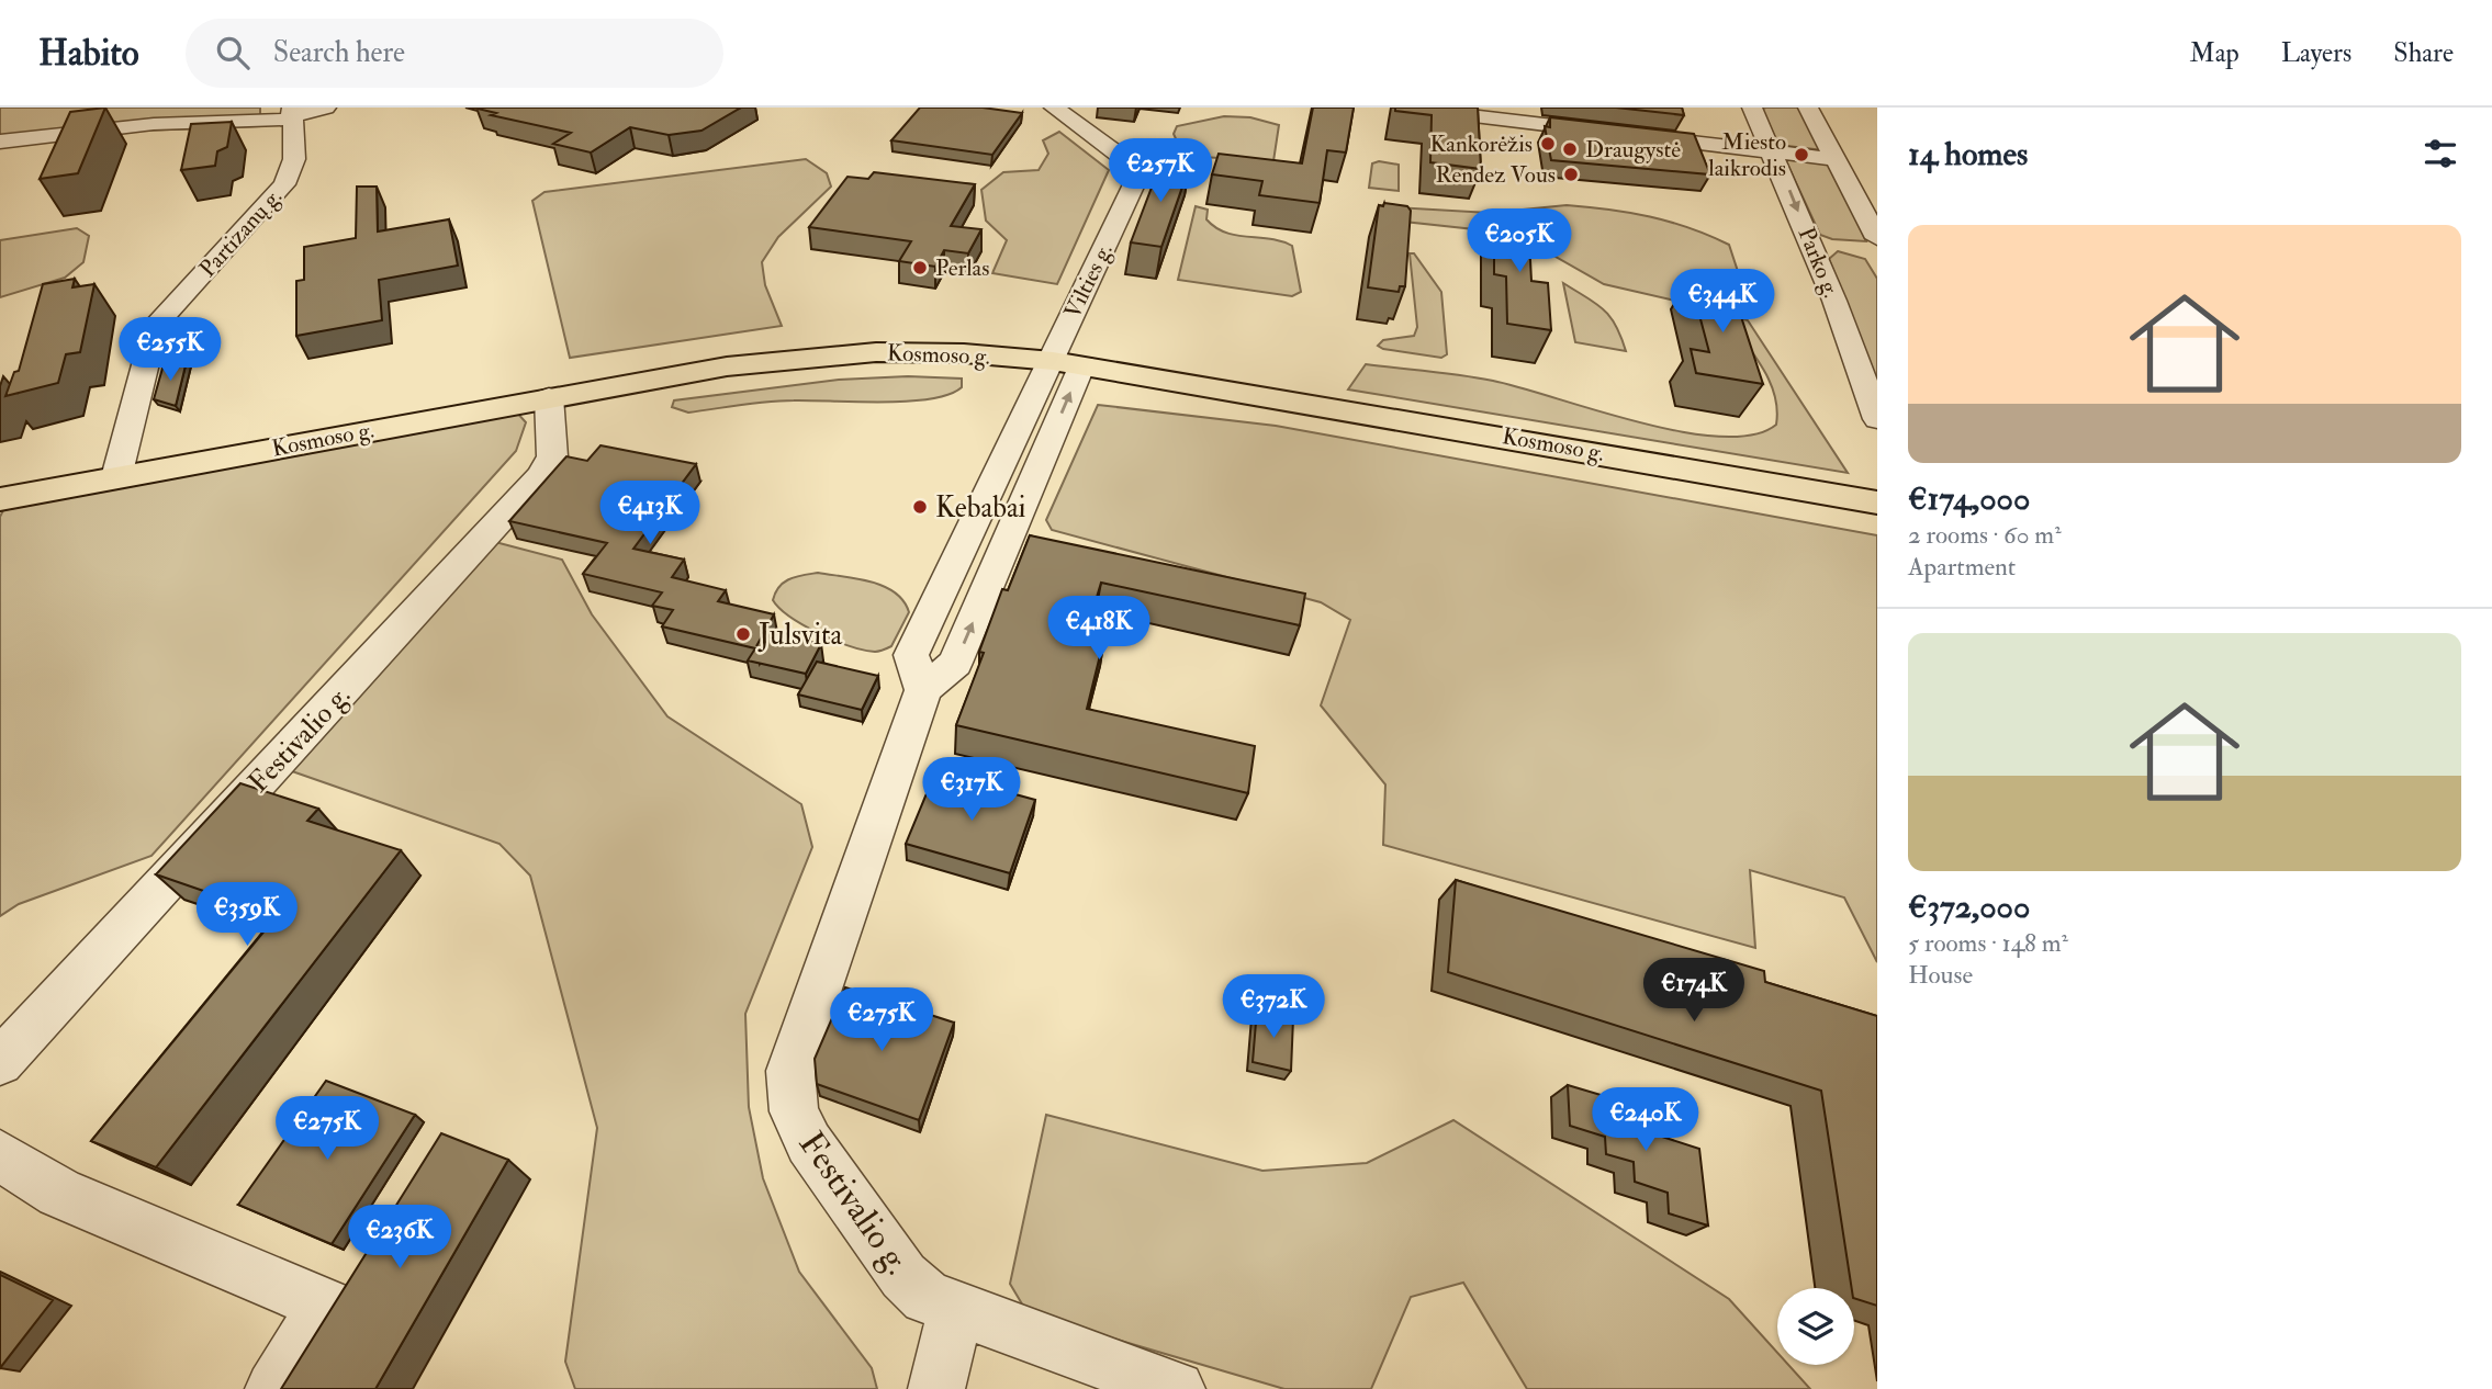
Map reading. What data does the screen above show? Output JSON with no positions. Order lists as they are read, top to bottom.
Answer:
{
  "streets": {
    "main road": ["Kosmoso g."],
    "street": [
      "Partizanų g.",
      "Parko g.",
      "Vilties g.",
      "Festivalio g."
    ]
  },
  "crossings": [
    ["Partizanų g.", "Kosmoso g."],
    ["Vilties g.", "Kosmoso g."],
    ["Vilties g.", "Festivalio g."],
    ["Kosmoso g.", "Festivalio g."]
  ],
  "places": [
    "Kankorėžis",
    "Draugystė",
    "Miesto laikrodis",
    "Rendez Vous",
    "Perlas",
    "Kebabai",
    "Julsvita"
  ],
  "page": {
    "header": "Habito",
    "search": "Search here",
    "nav": ["Map", "Layers", "Share"],
    "heading": "14 homes",
    "price": [
      "€257K",
      "€205K",
      "€344K",
      "€255K",
      "€413K",
      "€418K",
      "€317K",
      "€359K",
      "€174K",
      "€372K",
      "€275K",
      "€240K",
      "€275K",
      "€236K"
    ],
    "list": [
      {
        "name": "€174,000",
        "note": "2 rooms · 60 m² · Apartment"
      },
      {
        "name": "€372,000",
        "note": "5 rooms · 148 m² · House"
      }
    ]
  }
}
